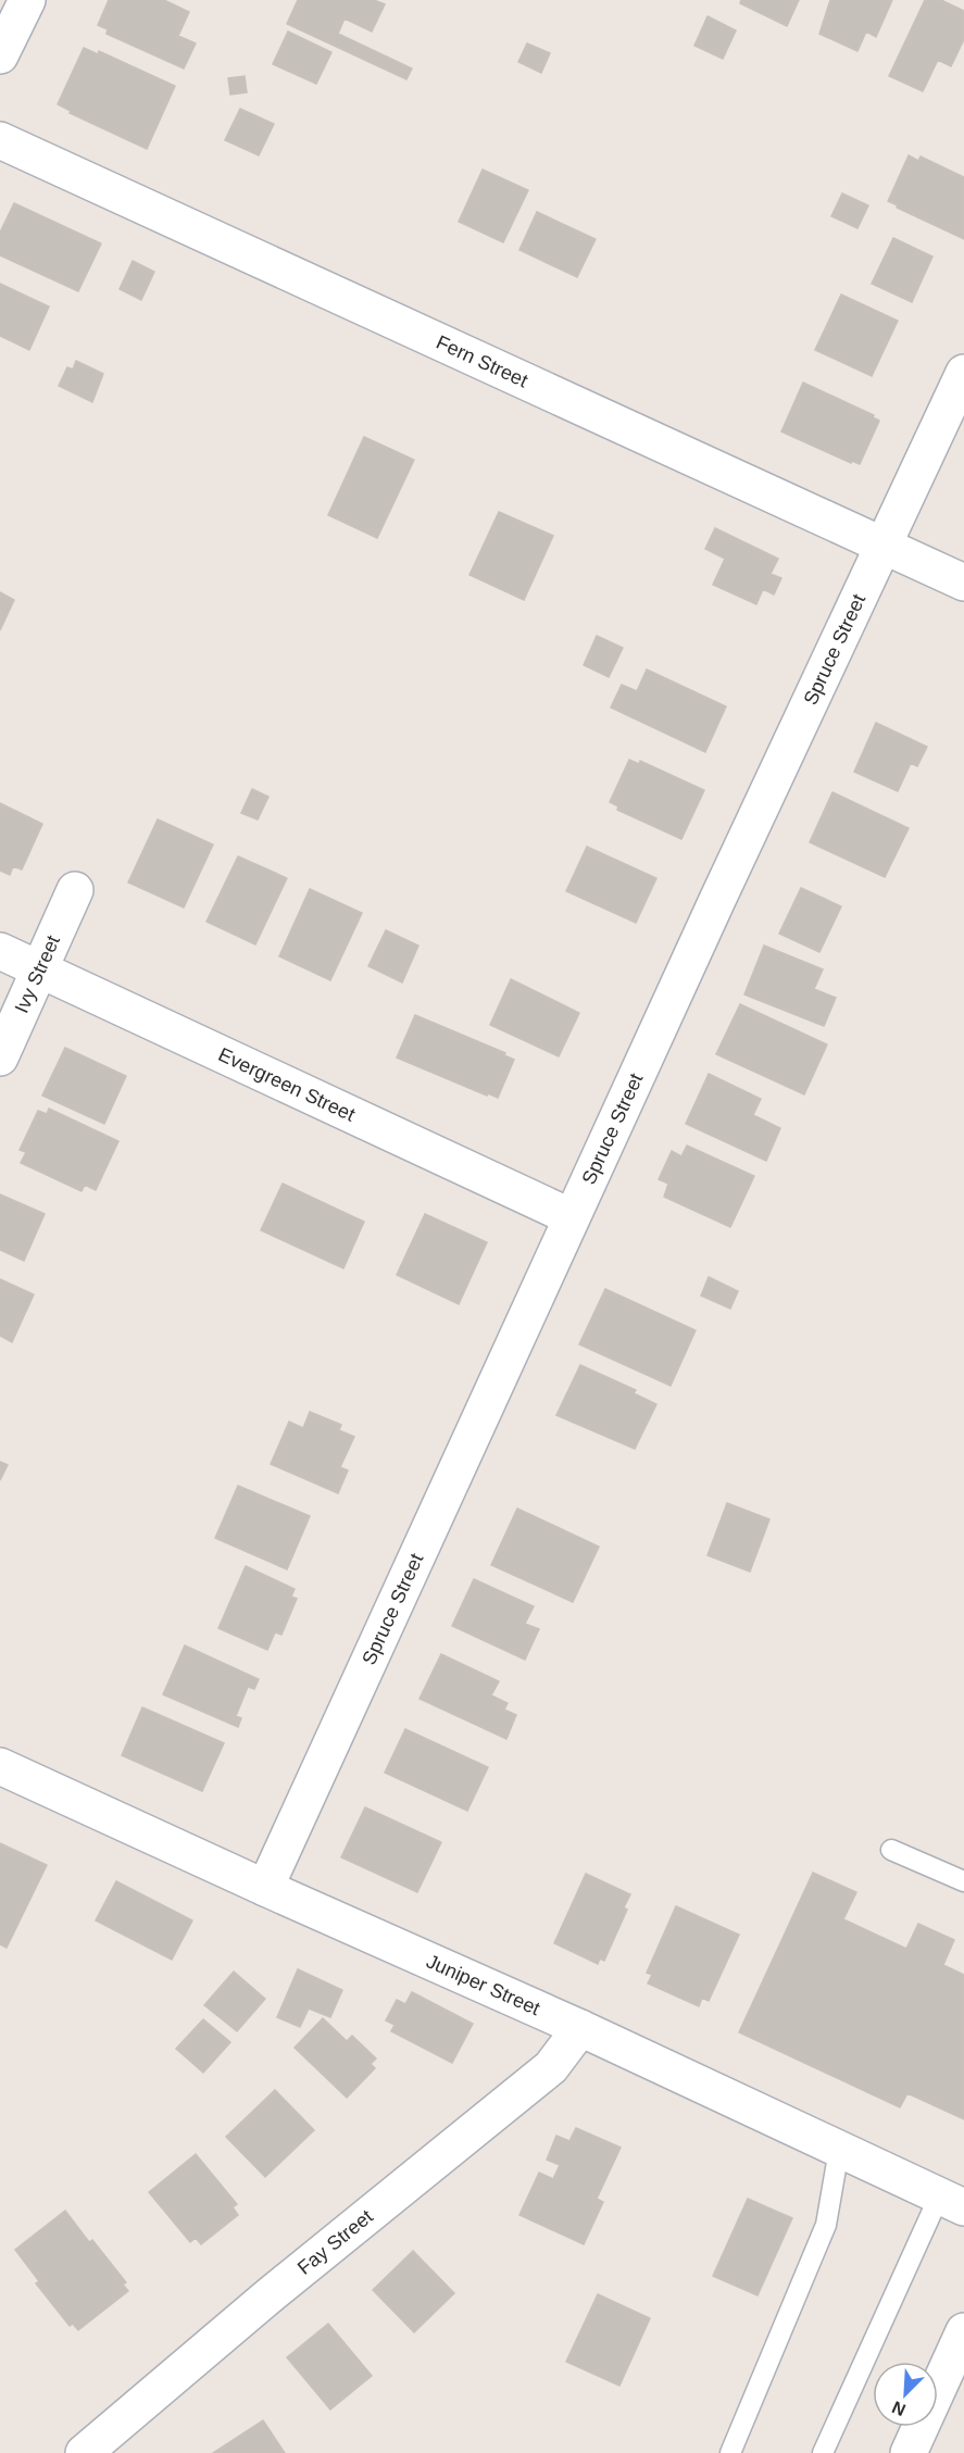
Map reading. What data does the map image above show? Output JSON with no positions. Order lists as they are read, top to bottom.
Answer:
{
  "streets": {
    "street": [
      "Fern Street",
      "Spruce Street",
      "Ivy Street",
      "Evergreen Street",
      "Juniper Street",
      "Fay Street"
    ]
  },
  "crossings": [
    ["Fern Street", "Spruce Street"],
    ["Spruce Street", "Evergreen Street"],
    ["Spruce Street", "Juniper Street"],
    ["Ivy Street", "Evergreen Street"],
    ["Juniper Street", "Fay Street"]
  ],
  "north": "bottom left"
}
